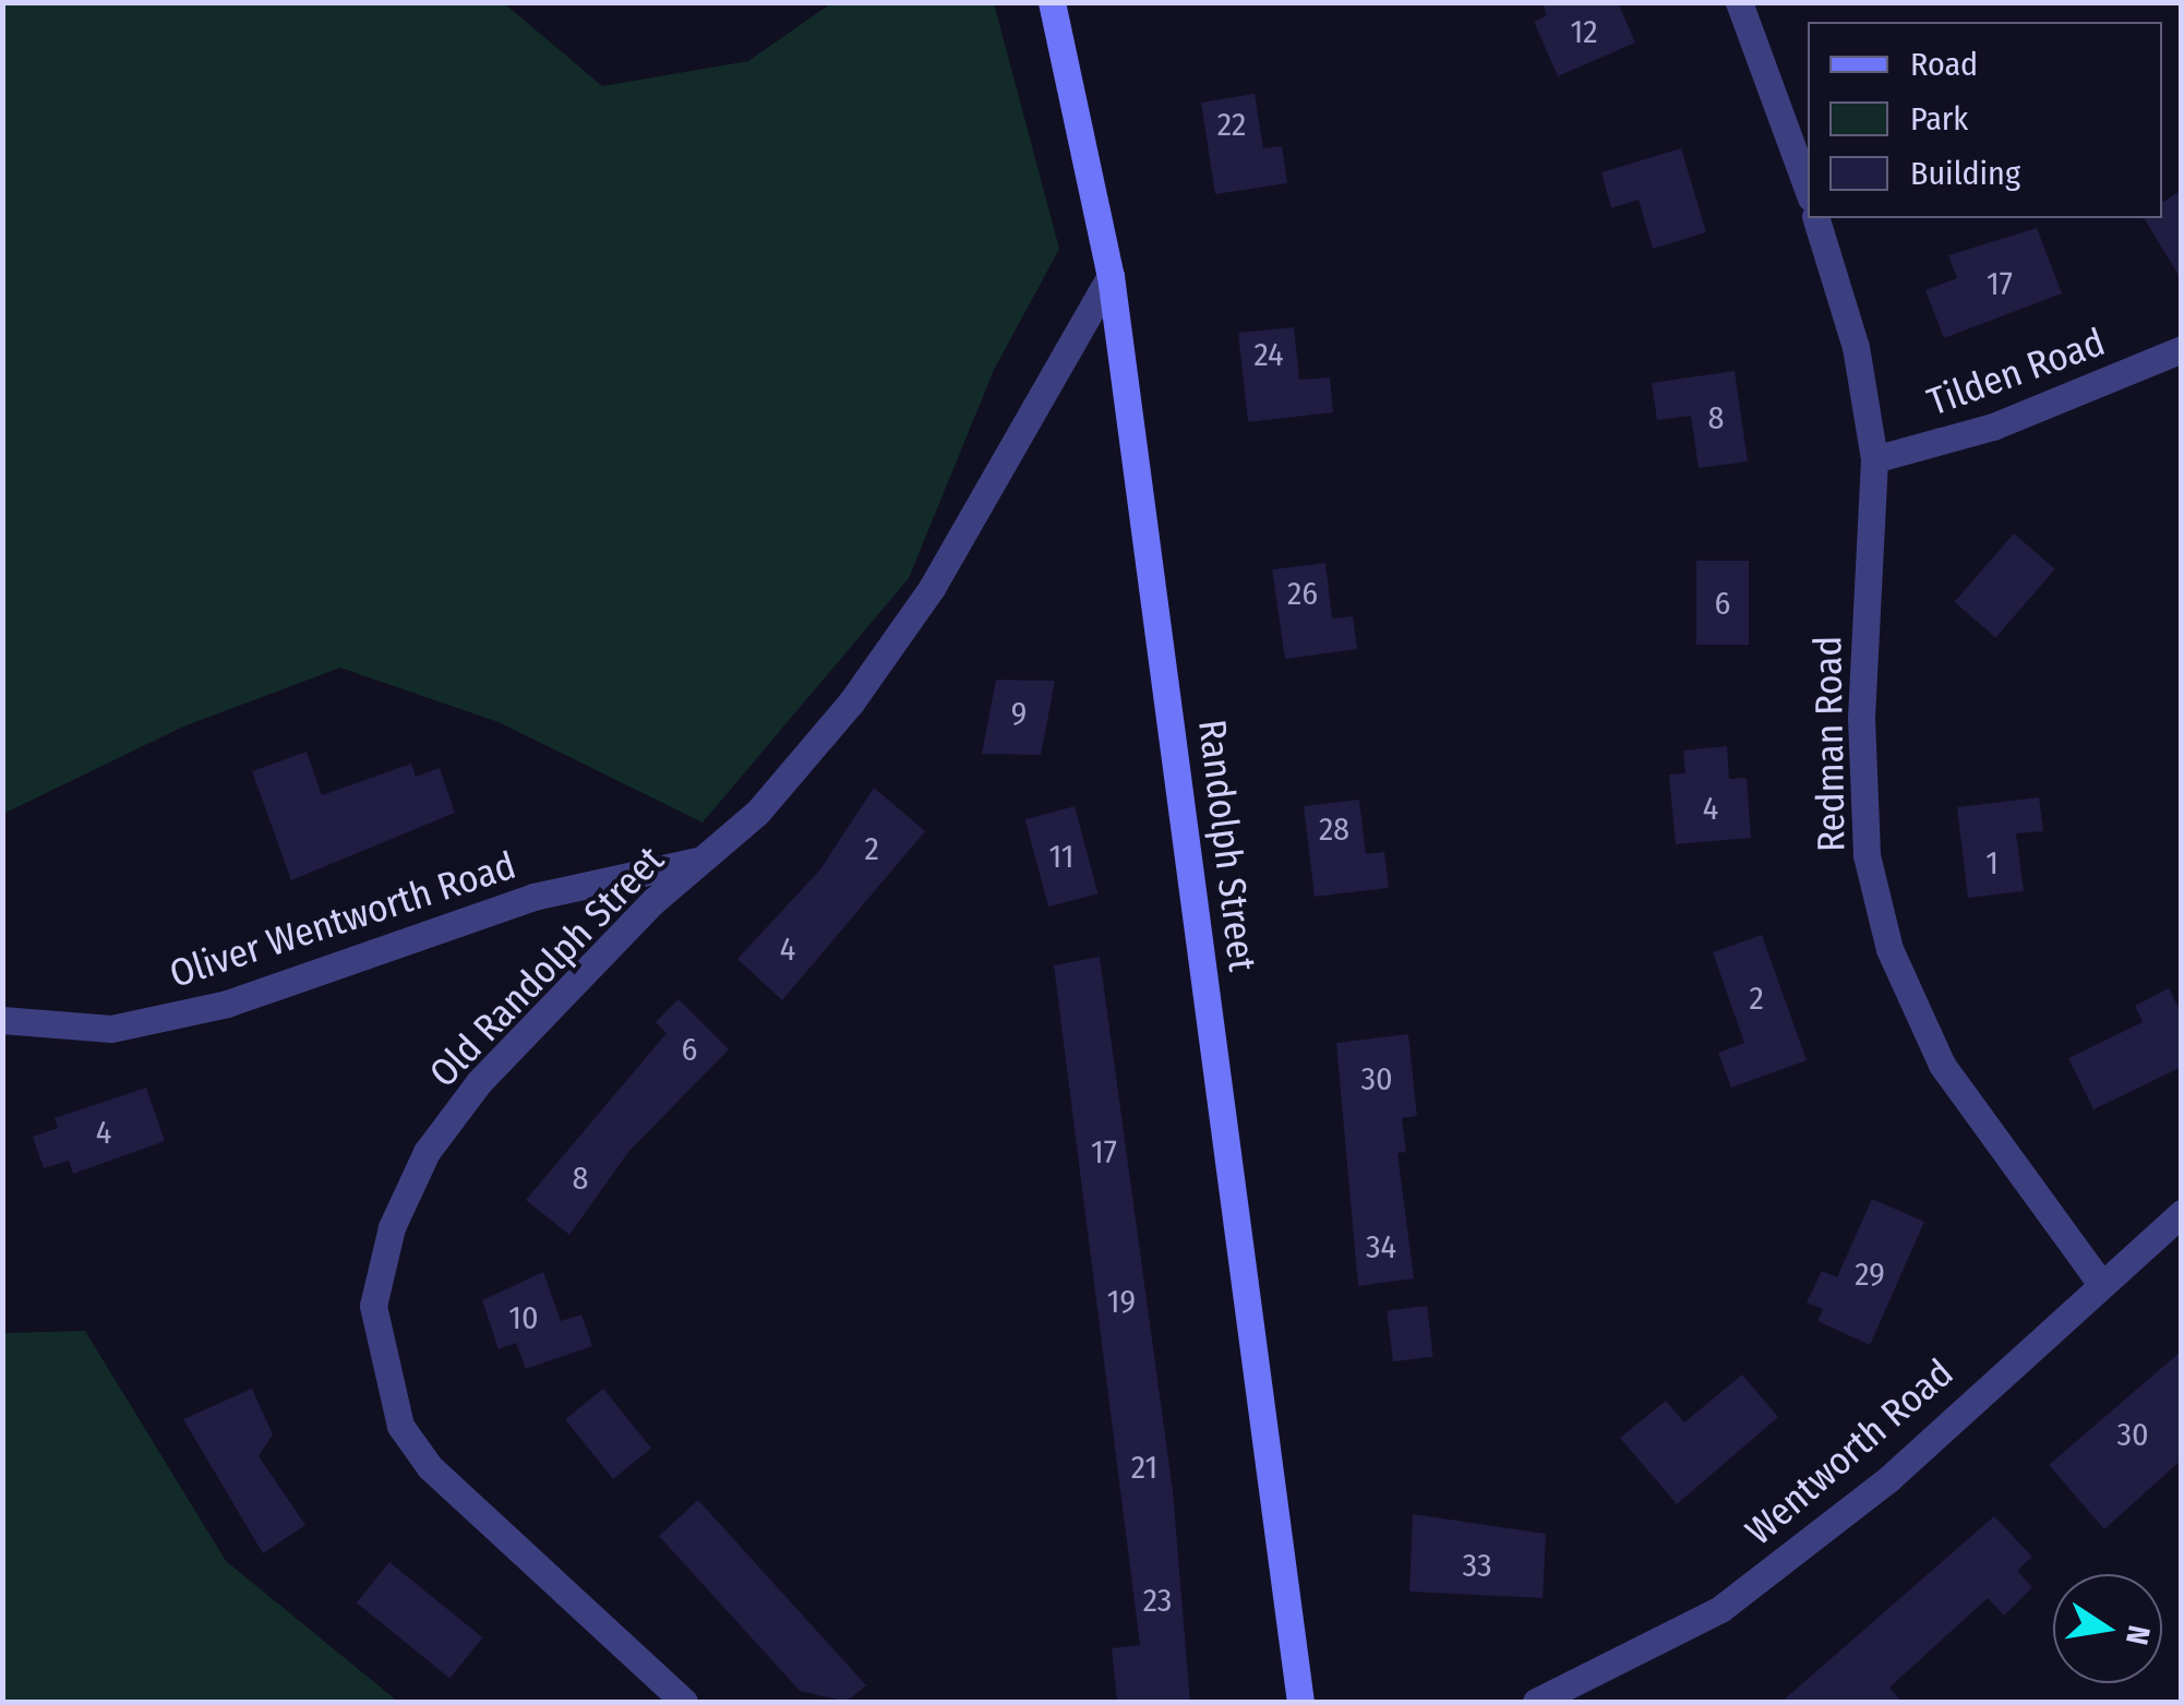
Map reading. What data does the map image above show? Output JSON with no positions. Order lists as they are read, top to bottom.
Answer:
{
  "streets": {
    "main road": ["Randolph Street"],
    "street": [
      "Tilden Road",
      "Redman Road",
      "Oliver Wentworth Road",
      "Old Randolph Street",
      "Wentworth Road"
    ]
  },
  "crossings": [
    ["Tilden Road", "Redman Road"],
    ["Redman Road", "Wentworth Road"],
    ["Randolph Street", "Old Randolph Street"],
    ["Oliver Wentworth Road", "Old Randolph Street"]
  ],
  "house_numbers": [
    "12",
    "22",
    "17",
    "24",
    "8",
    "26",
    "6",
    "9",
    "4",
    "28",
    "2",
    "11",
    "1",
    "4",
    "2",
    "6",
    "30",
    "4",
    "17",
    "8",
    "34",
    "29",
    "19",
    "10",
    "30",
    "21",
    "33",
    "23"
  ],
  "legend": ["Road", "Park", "Building"],
  "north": "right"
}
